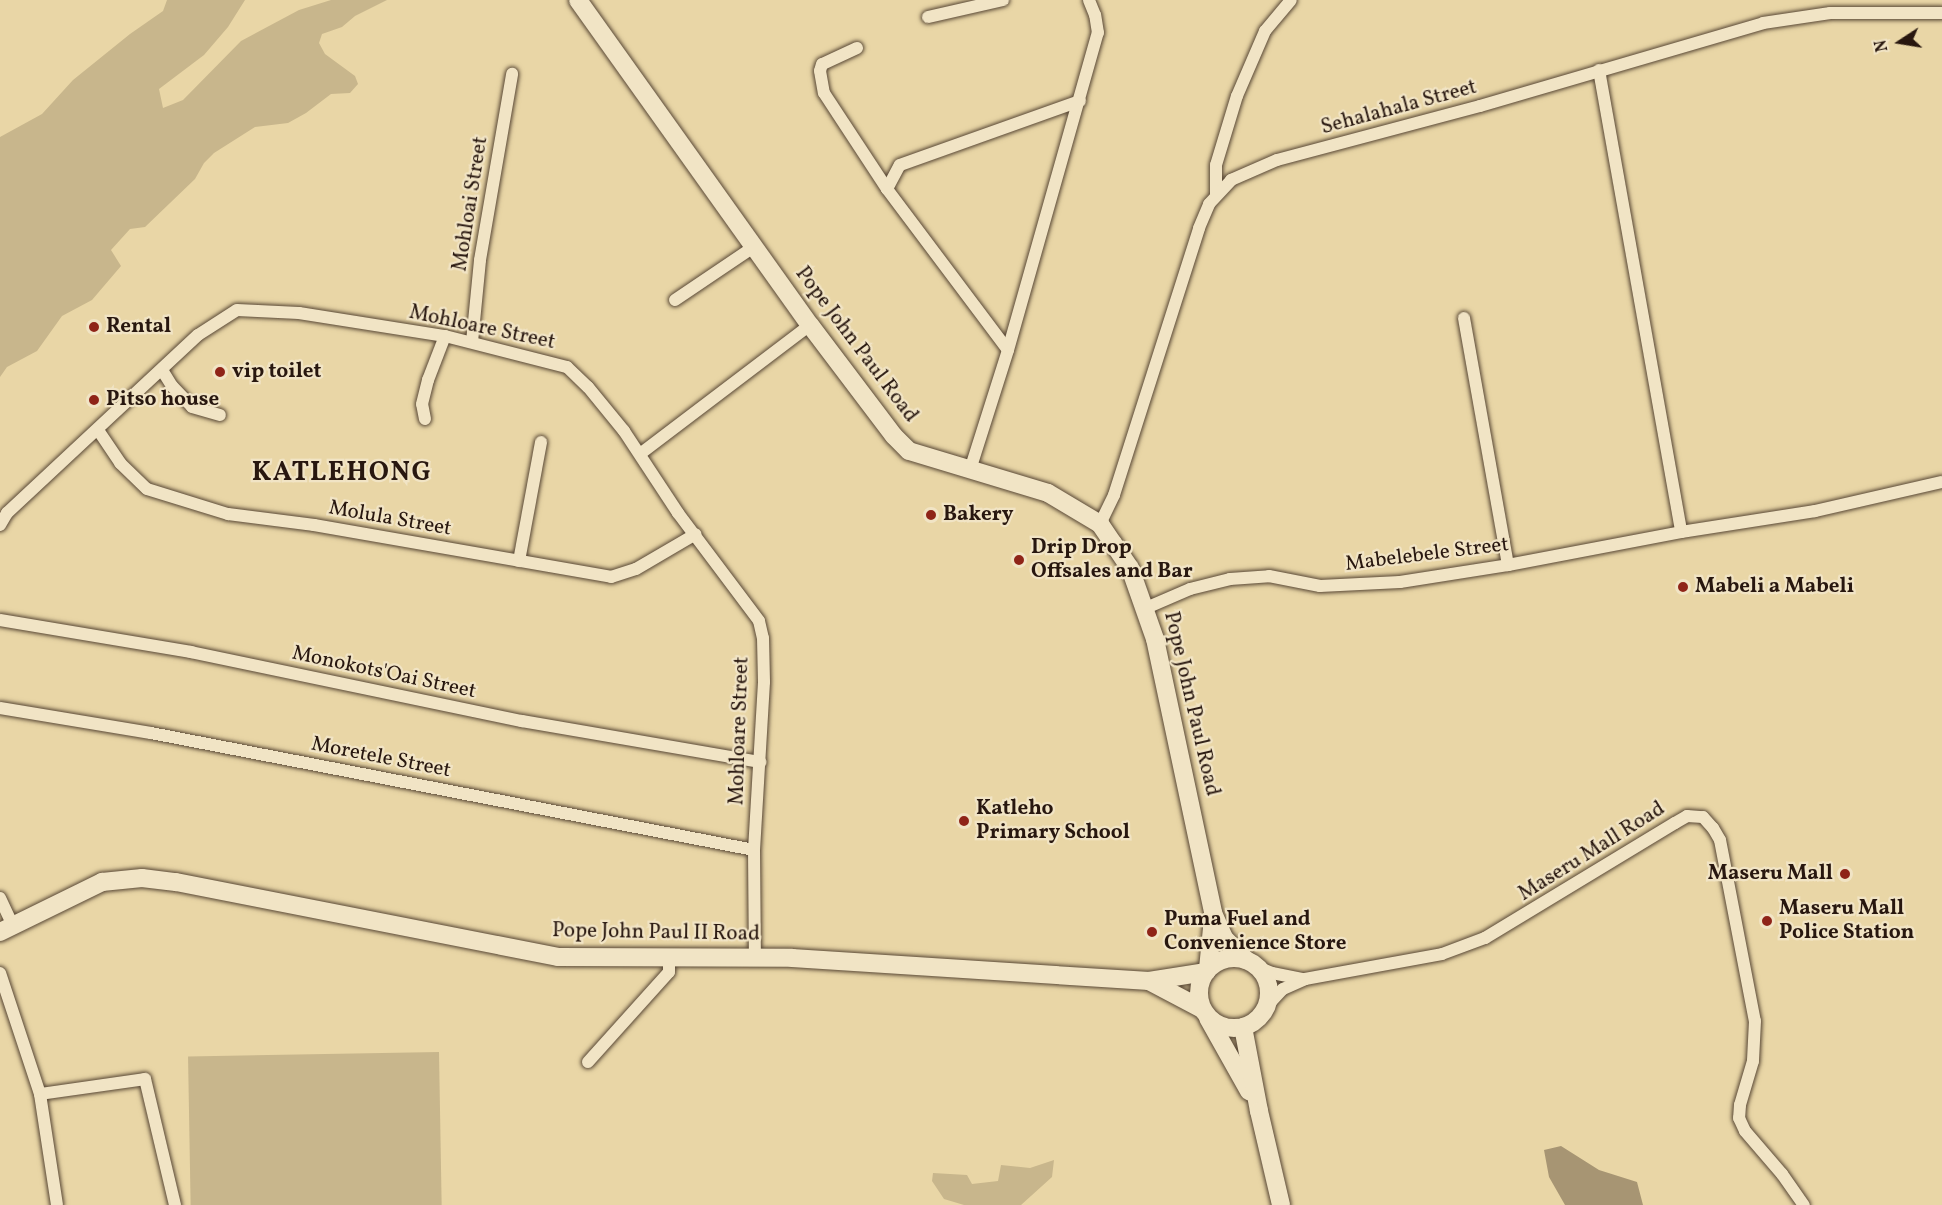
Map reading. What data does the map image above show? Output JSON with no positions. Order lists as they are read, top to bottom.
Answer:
{
  "streets": {
    "main road": ["Pope John Paul Road", "Pope John Paul II Road"],
    "street": [
      "Sehalahala Street",
      "Mohloai Street",
      "Mohloare Street",
      "Molula Street",
      "Mabelebele Street",
      "Monokots'Oai Street",
      "Moretele Street",
      "Maseru Mall Road"
    ]
  },
  "crossings": [
    ["Sehalahala Street", "Pope John Paul Road"],
    ["Mohloai Street", "Mohloare Street"],
    ["Mohloare Street", "Molula Street"],
    ["Mohloare Street", "Monokots'Oai Street"],
    ["Mohloare Street", "Moretele Street"],
    ["Mohloare Street", "Pope John Paul II Road"],
    ["Pope John Paul Road", "Mabelebele Street"],
    ["Pope John Paul Road", "Maseru Mall Road"]
  ],
  "districts": ["KATLEHONG"],
  "places": [
    "Rental",
    "vip toilet",
    "Pitso house",
    "Bakery",
    "Drip Drop Offsales and Bar",
    "Mabeli a Mabeli",
    "Katleho Primary School",
    "Maseru Mall",
    "Maseru Mall Police Station",
    "Puma Fuel and Convenience Store"
  ],
  "north": "left"
}
